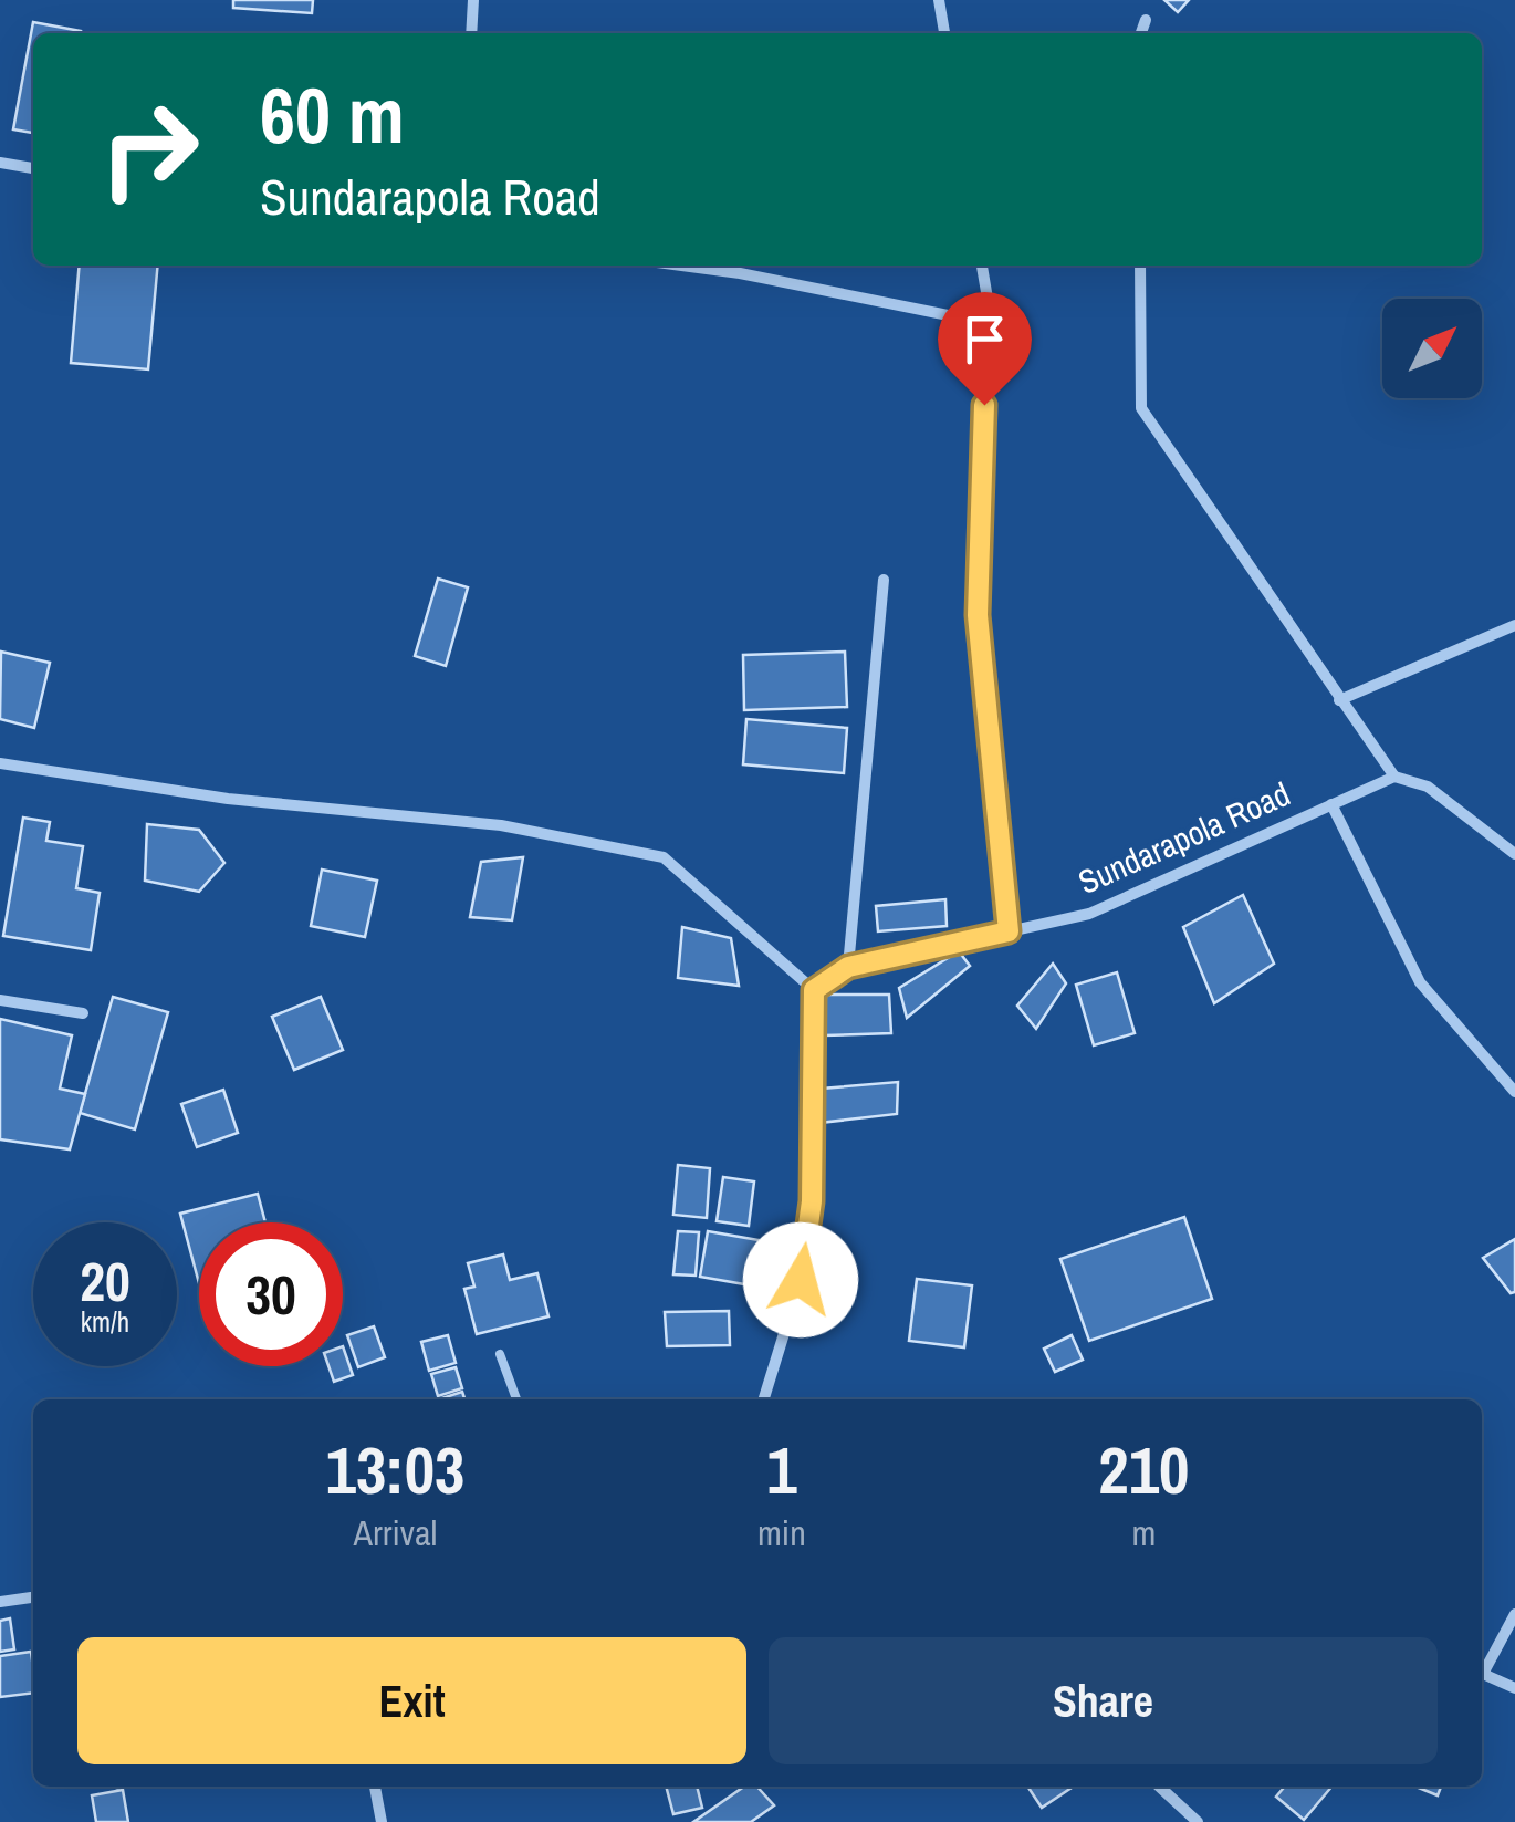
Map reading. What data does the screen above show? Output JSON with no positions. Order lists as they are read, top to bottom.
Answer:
{
  "streets": {
    "street": ["Sundarapola Road"]
  },
  "north": "top right",
  "page": {
    "turn": ["60 m", "Sundarapola Road"],
    "speed": "20 km/h",
    "limit": "30",
    "eta": [
      "13:03",
      "Arrival",
      "1",
      "min",
      "210",
      "m"
    ],
    "buttons": ["Exit", "Share"]
  }
}
